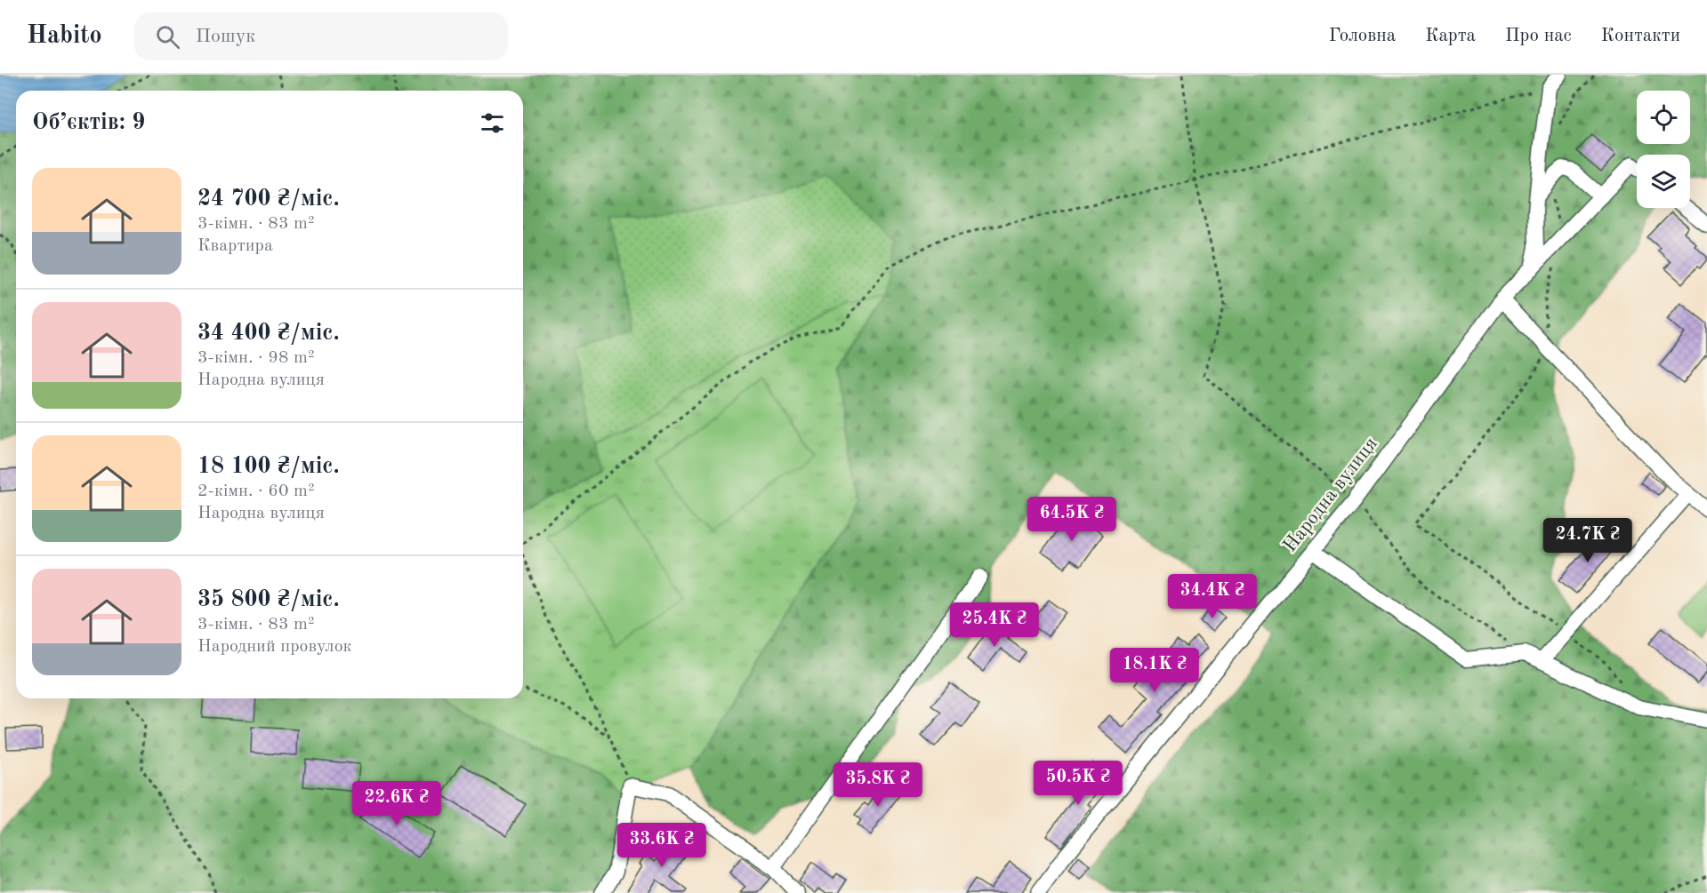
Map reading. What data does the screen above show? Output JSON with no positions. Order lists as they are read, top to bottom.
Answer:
{
  "streets": {
    "street": ["Народна вулиця"]
  },
  "page": {
    "header": "Habito",
    "search": "Пошук",
    "nav": [
      "Головна",
      "Карта",
      "Про нас",
      "Контакти"
    ],
    "heading": "Об’єктів: 9",
    "list": [
      {
        "name": "24 700 ₴/міс.",
        "note": "3-кімн. · 83 m² · Квартира"
      },
      {
        "name": "34 400 ₴/міс.",
        "note": "3-кімн. · 98 m² · Народна вулиця"
      },
      {
        "name": "18 100 ₴/міс.",
        "note": "2-кімн. · 60 m² · Народна вулиця"
      },
      {
        "name": "35 800 ₴/міс.",
        "note": "3-кімн. · 83 m² · Народний провулок"
      }
    ],
    "price": [
      "64.5K ₴",
      "24.7K ₴",
      "34.4K ₴",
      "25.4K ₴",
      "18.1K ₴",
      "50.5K ₴",
      "35.8K ₴",
      "22.6K ₴",
      "33.6K ₴"
    ]
  }
}
